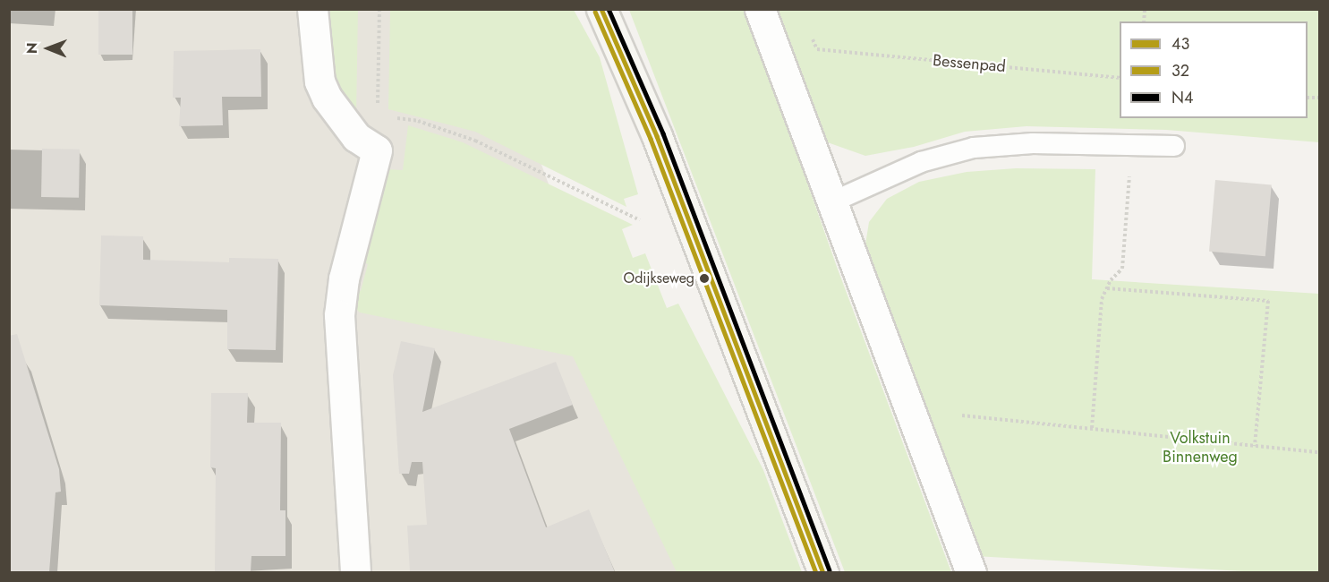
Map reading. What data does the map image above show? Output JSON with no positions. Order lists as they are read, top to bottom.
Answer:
{
  "streets": {
    "path": ["Bessenpad"]
  },
  "parks": ["Volkstuin Binnenweg"],
  "places": ["Odijkseweg"],
  "lines": ["transit line 43", "transit line N4", "transit line 32"],
  "legend": ["43", "32", "N4"],
  "north": "left"
}
